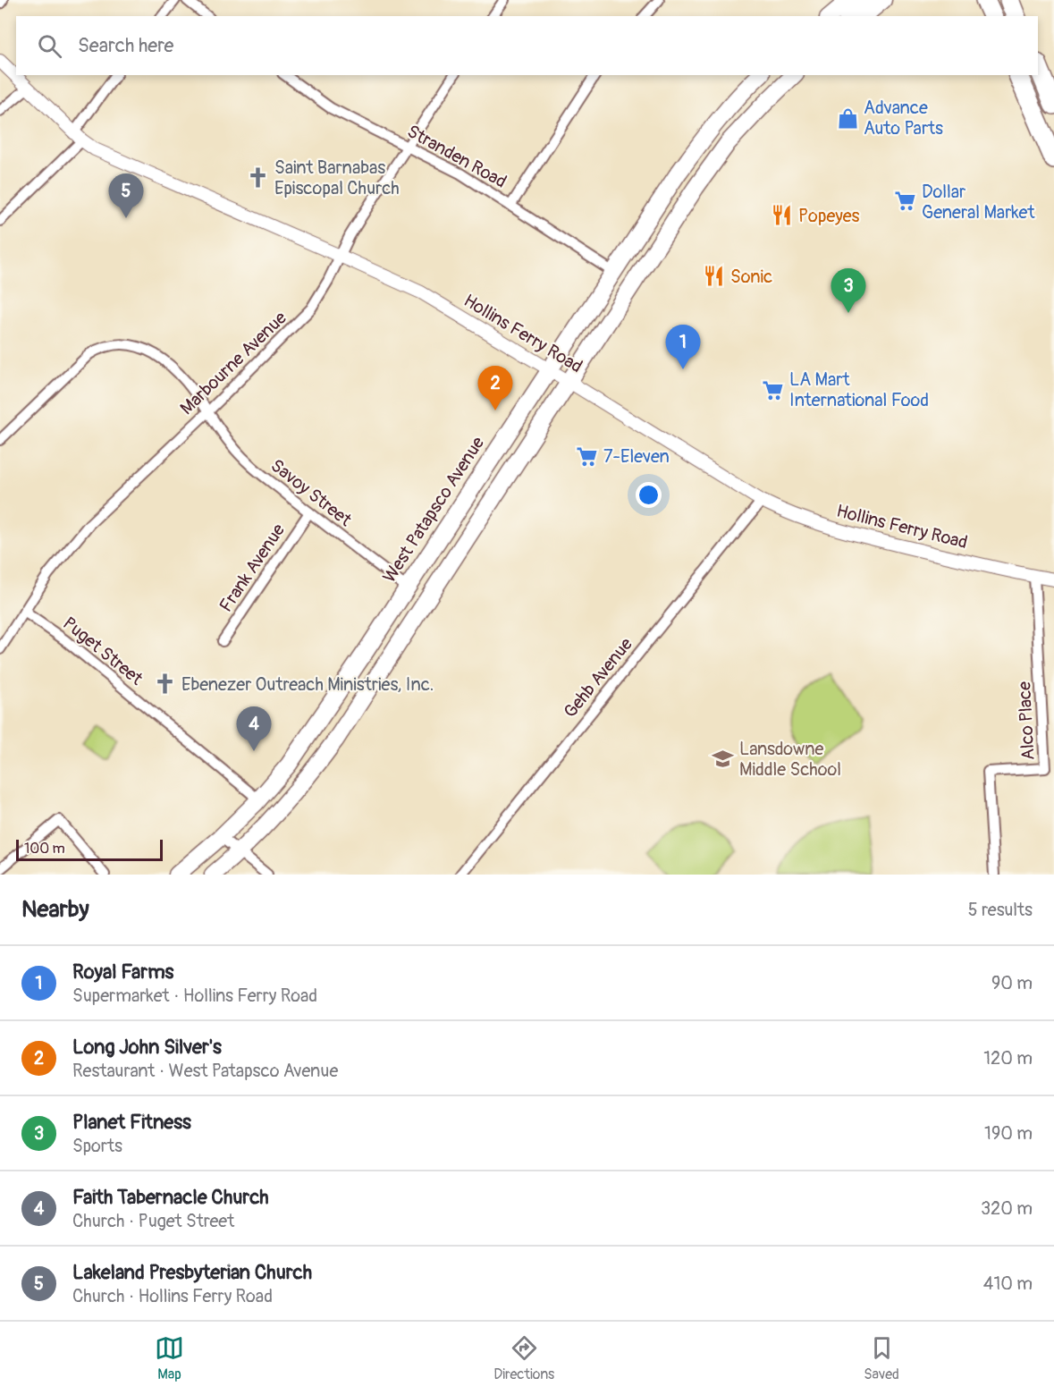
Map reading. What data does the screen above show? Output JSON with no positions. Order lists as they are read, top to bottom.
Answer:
{
  "streets": {
    "main road": ["West Patapsco Avenue"],
    "street": [
      "Stranden Road",
      "Hollins Ferry Road",
      "Marbourne Avenue",
      "Savoy Street",
      "Frank Avenue",
      "Puget Street",
      "Gehb Avenue",
      "Alco Place"
    ]
  },
  "crossings": [
    ["Stranden Road", "Marbourne Avenue"],
    ["Stranden Road", "West Patapsco Avenue"],
    ["Hollins Ferry Road", "Marbourne Avenue"],
    ["Hollins Ferry Road", "West Patapsco Avenue"],
    ["Hollins Ferry Road", "Gehb Avenue"],
    ["Hollins Ferry Road", "Alco Place"],
    ["Marbourne Avenue", "Savoy Street"],
    ["Marbourne Avenue", "Puget Street"],
    ["Savoy Street", "West Patapsco Avenue"],
    ["Savoy Street", "Frank Avenue"],
    ["West Patapsco Avenue", "Puget Street"]
  ],
  "places": {
    "shop": ["Advance Auto Parts"],
    "church": ["Saint Barnabas Episcopal Church", "Ebenezer Outreach Ministries, Inc."],
    "supermarket": ["Dollar General Market", "LA Mart International Food", "7-Eleven"],
    "restaurant": ["Popeyes", "Sonic"],
    "school or university": ["Lansdowne Middle School"]
  },
  "scale_bar": "100 m",
  "page": {
    "search": "Search here",
    "pins": [
      "5",
      "3",
      "1",
      "2",
      "4"
    ],
    "scale": "100 m",
    "heading": ["Nearby", "5 results"],
    "list": [
      {
        "mark": "1",
        "name": "Royal Farms",
        "note": "Supermarket · Hollins Ferry Road",
        "value": "90 m"
      },
      {
        "mark": "2",
        "name": "Long John Silver's",
        "note": "Restaurant · West Patapsco Avenue",
        "value": "120 m"
      },
      {
        "mark": "3",
        "name": "Planet Fitness",
        "note": "Sports",
        "value": "190 m"
      },
      {
        "mark": "4",
        "name": "Faith Tabernacle Church",
        "note": "Church · Puget Street",
        "value": "320 m"
      },
      {
        "mark": "5",
        "name": "Lakeland Presbyterian Church",
        "note": "Church · Hollins Ferry Road",
        "value": "410 m"
      }
    ],
    "nav": ["Map", "Directions", "Saved"]
  }
}
